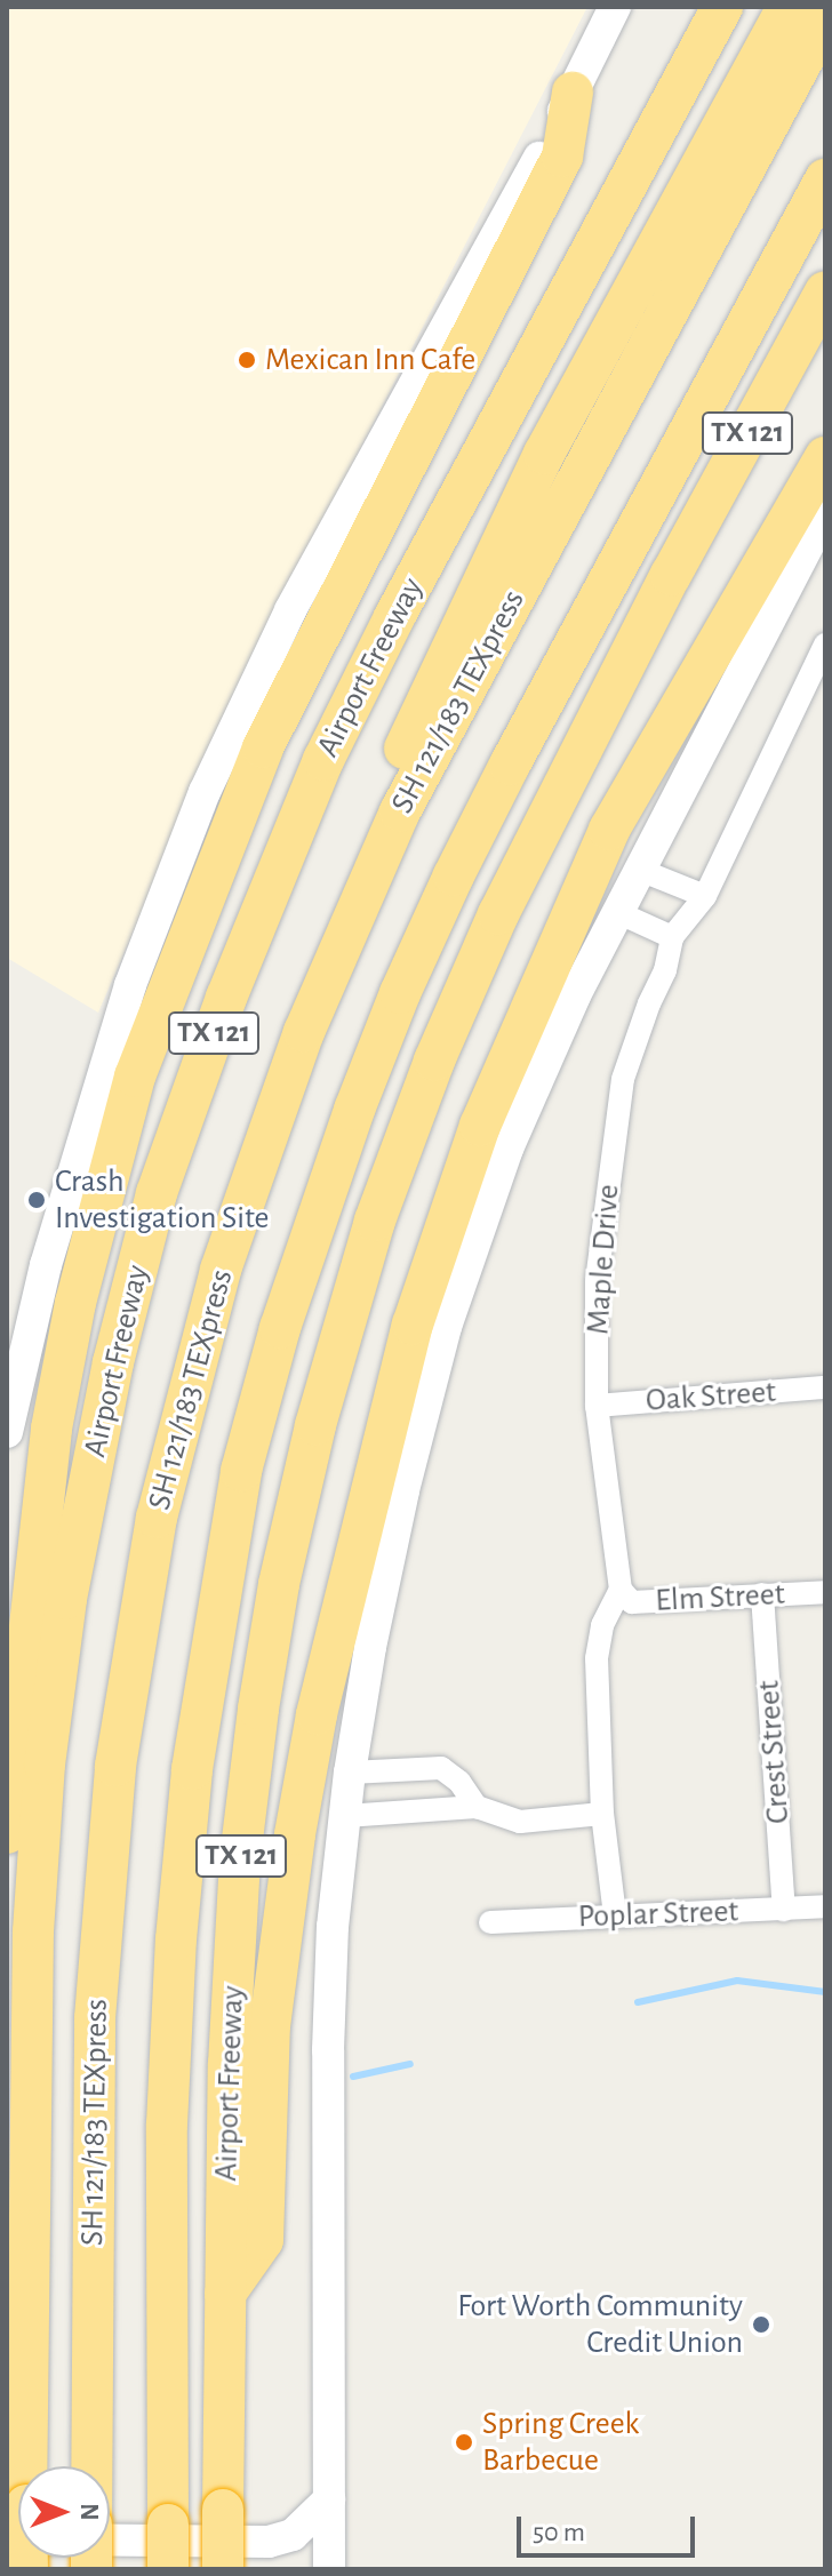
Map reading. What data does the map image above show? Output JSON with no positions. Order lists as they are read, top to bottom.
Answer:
{
  "streets": {
    "highway": ["TX 121", "Airport Freeway", "SH 121/183 TEXpress"],
    "street": [
      "Maple Drive",
      "Oak Street",
      "Elm Street",
      "Crest Street",
      "Poplar Street"
    ]
  },
  "crossings": [
    ["Maple Drive", "Oak Street"],
    ["Maple Drive", "Elm Street"],
    ["Elm Street", "Crest Street"],
    ["Crest Street", "Poplar Street"]
  ],
  "places": [
    "Mexican Inn Cafe",
    "Crash Investigation Site",
    "Fort Worth Community Credit Union",
    "Spring Creek Barbecue"
  ],
  "scale_bar": "50 m",
  "north": "right"
}
